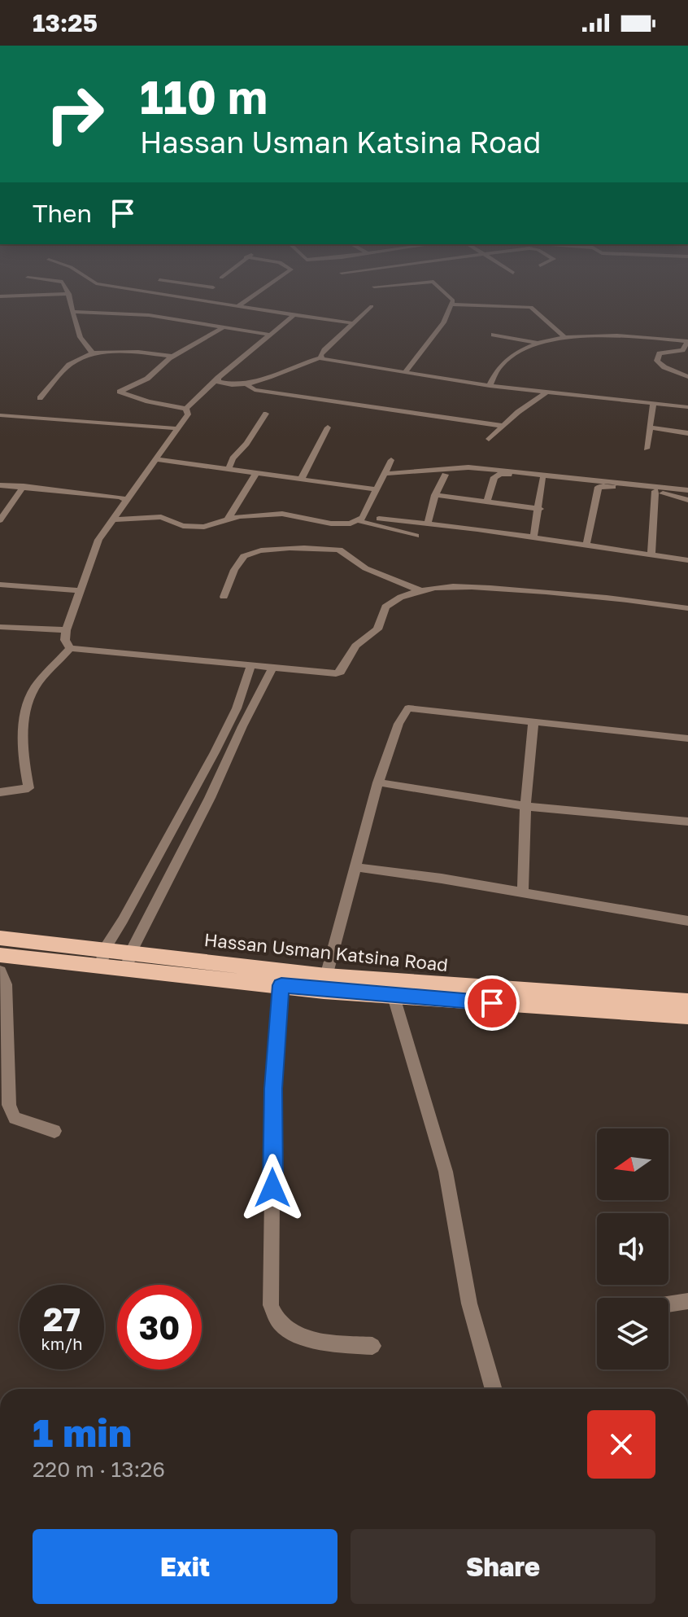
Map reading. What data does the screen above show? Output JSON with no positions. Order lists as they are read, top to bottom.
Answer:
{
  "streets": {
    "main road": ["Hassan Usman Katsina Road"]
  },
  "north": "left",
  "page": {
    "status": "13:25",
    "turn": ["110 m", "Hassan Usman Katsina Road"],
    "then": "Then",
    "speed": "27 km/h",
    "limit": "30",
    "heading": ["1 min", "220 m · 13:26"],
    "buttons": ["Exit", "Share"]
  }
}
